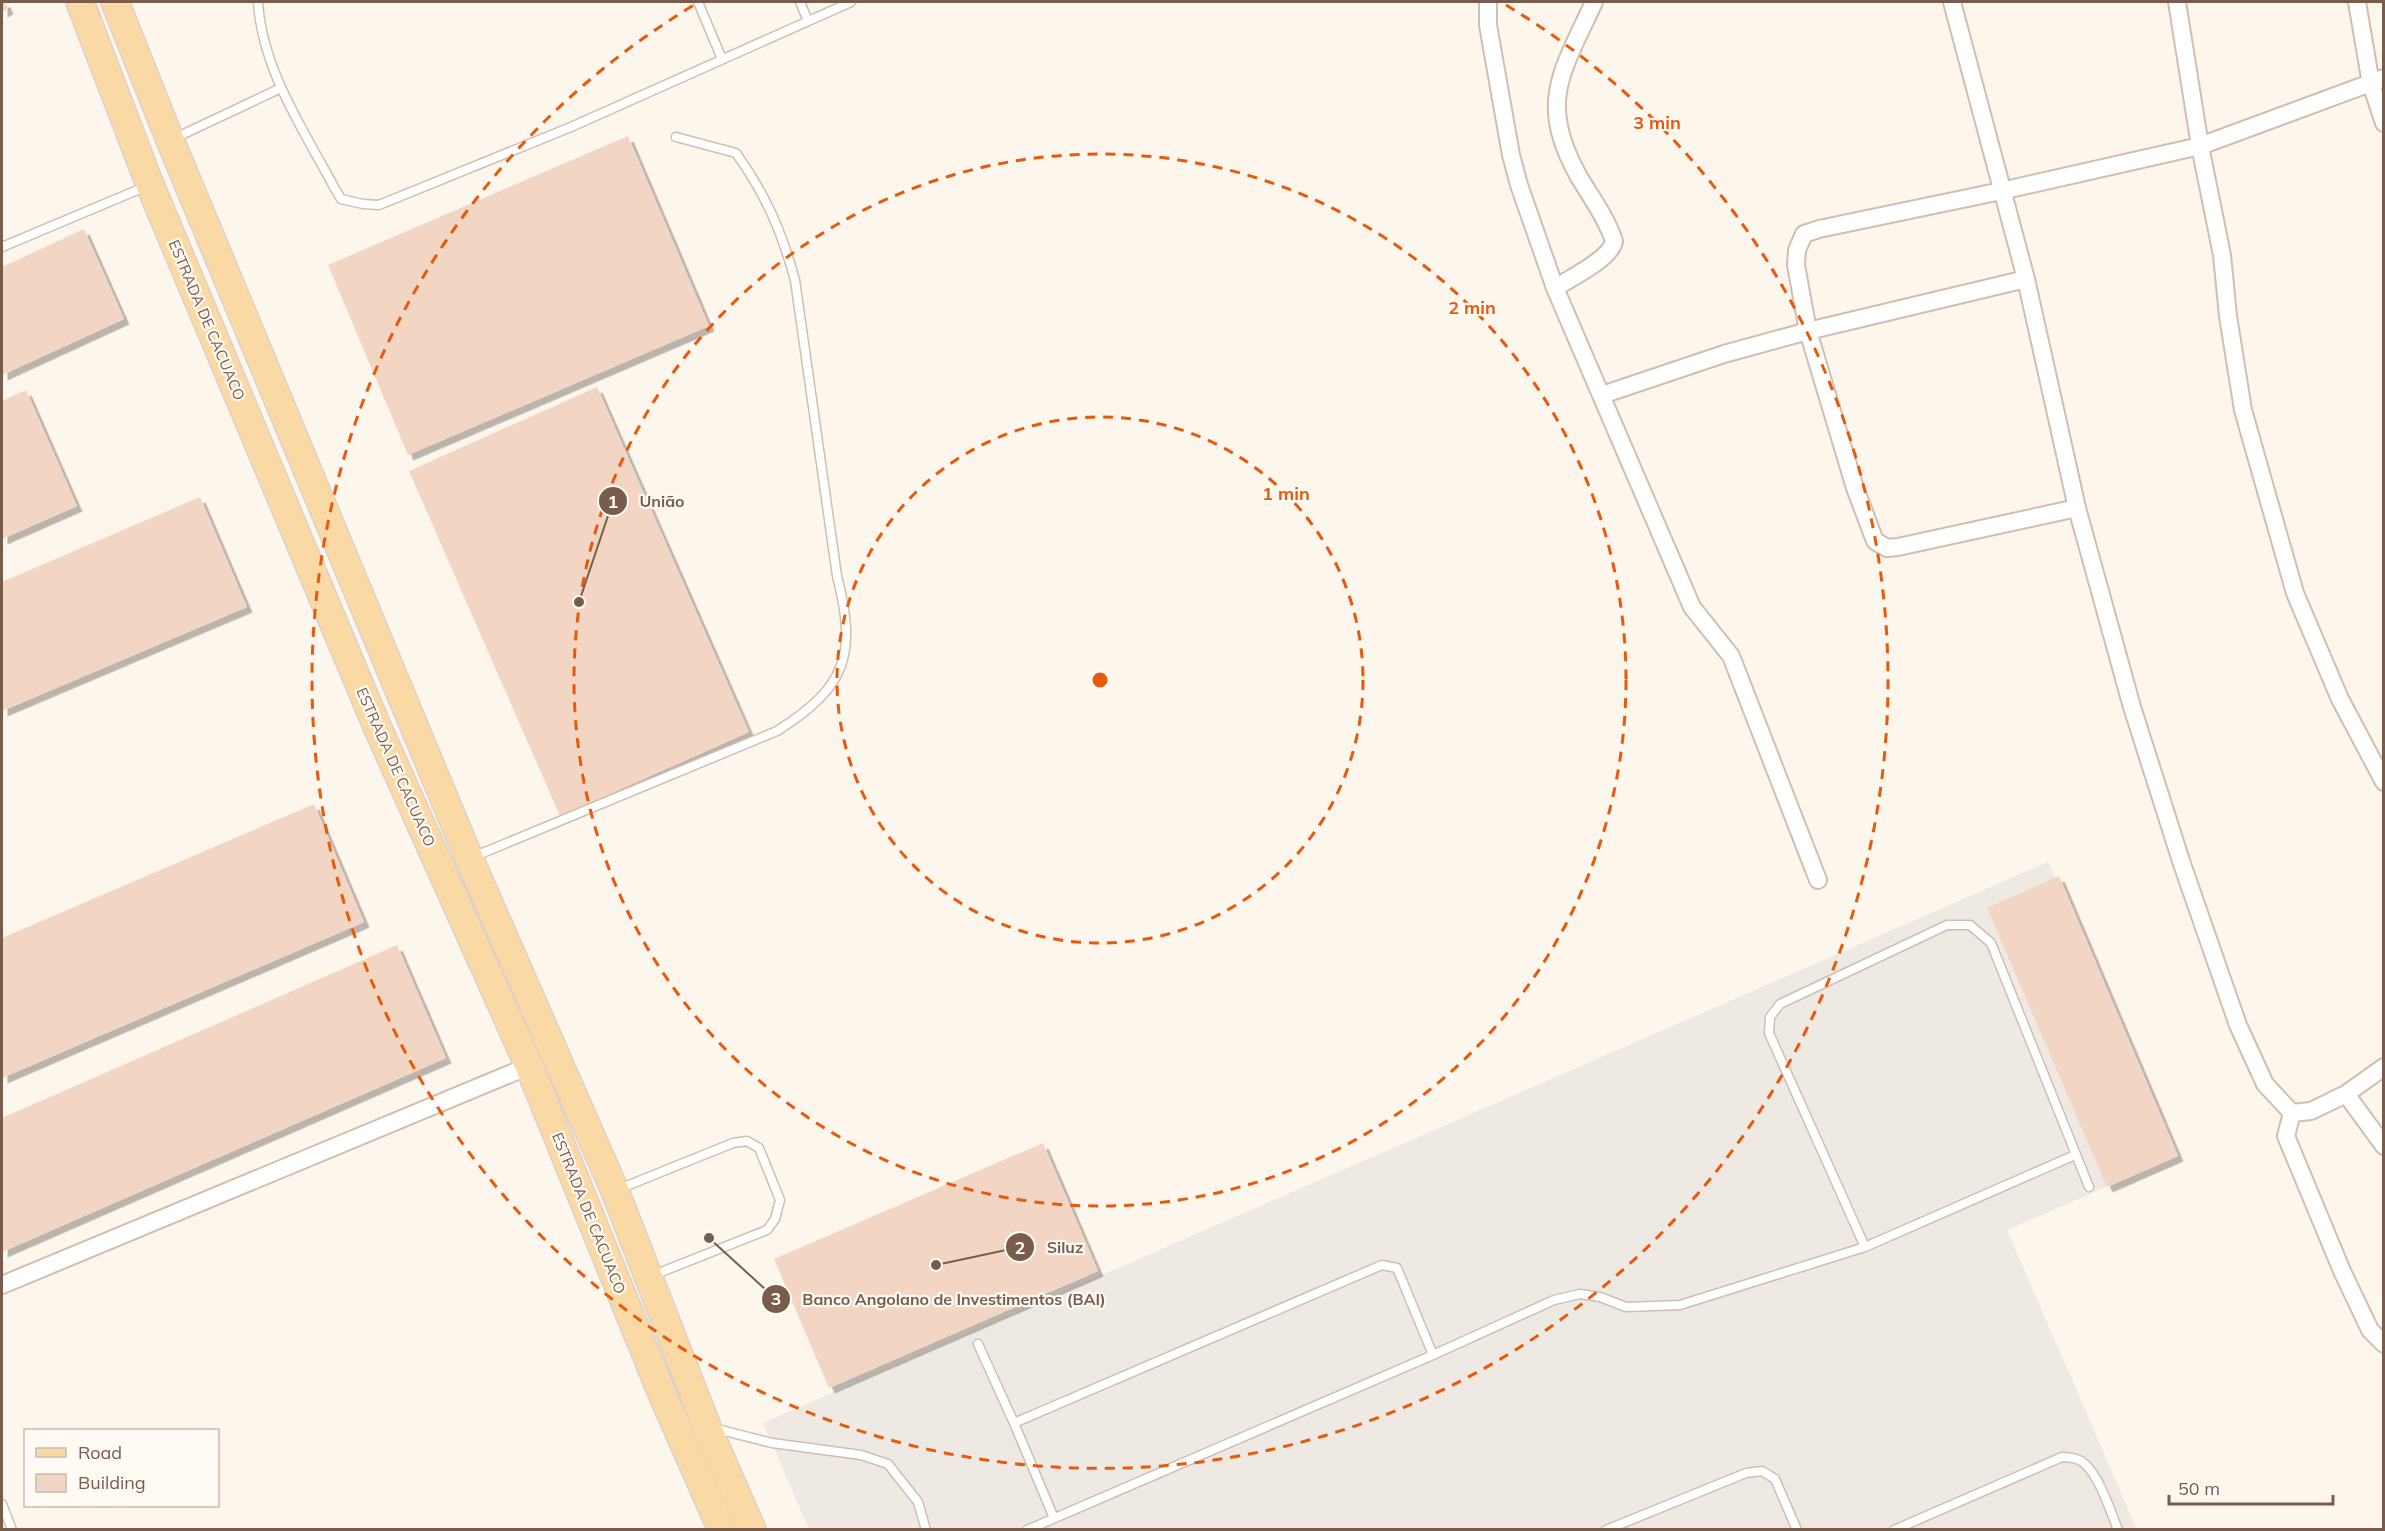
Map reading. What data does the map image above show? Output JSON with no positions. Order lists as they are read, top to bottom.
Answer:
{
  "streets": {
    "main road": ["ESTRADA DE CACUACO"]
  },
  "places": ["União", "Banco Angolano de Investimentos (BAI)", "Siluz"],
  "legend": ["Road", "Building"],
  "scale_bar": "50 m",
  "rings": ["3 min", "2 min", "1 min"]
}
